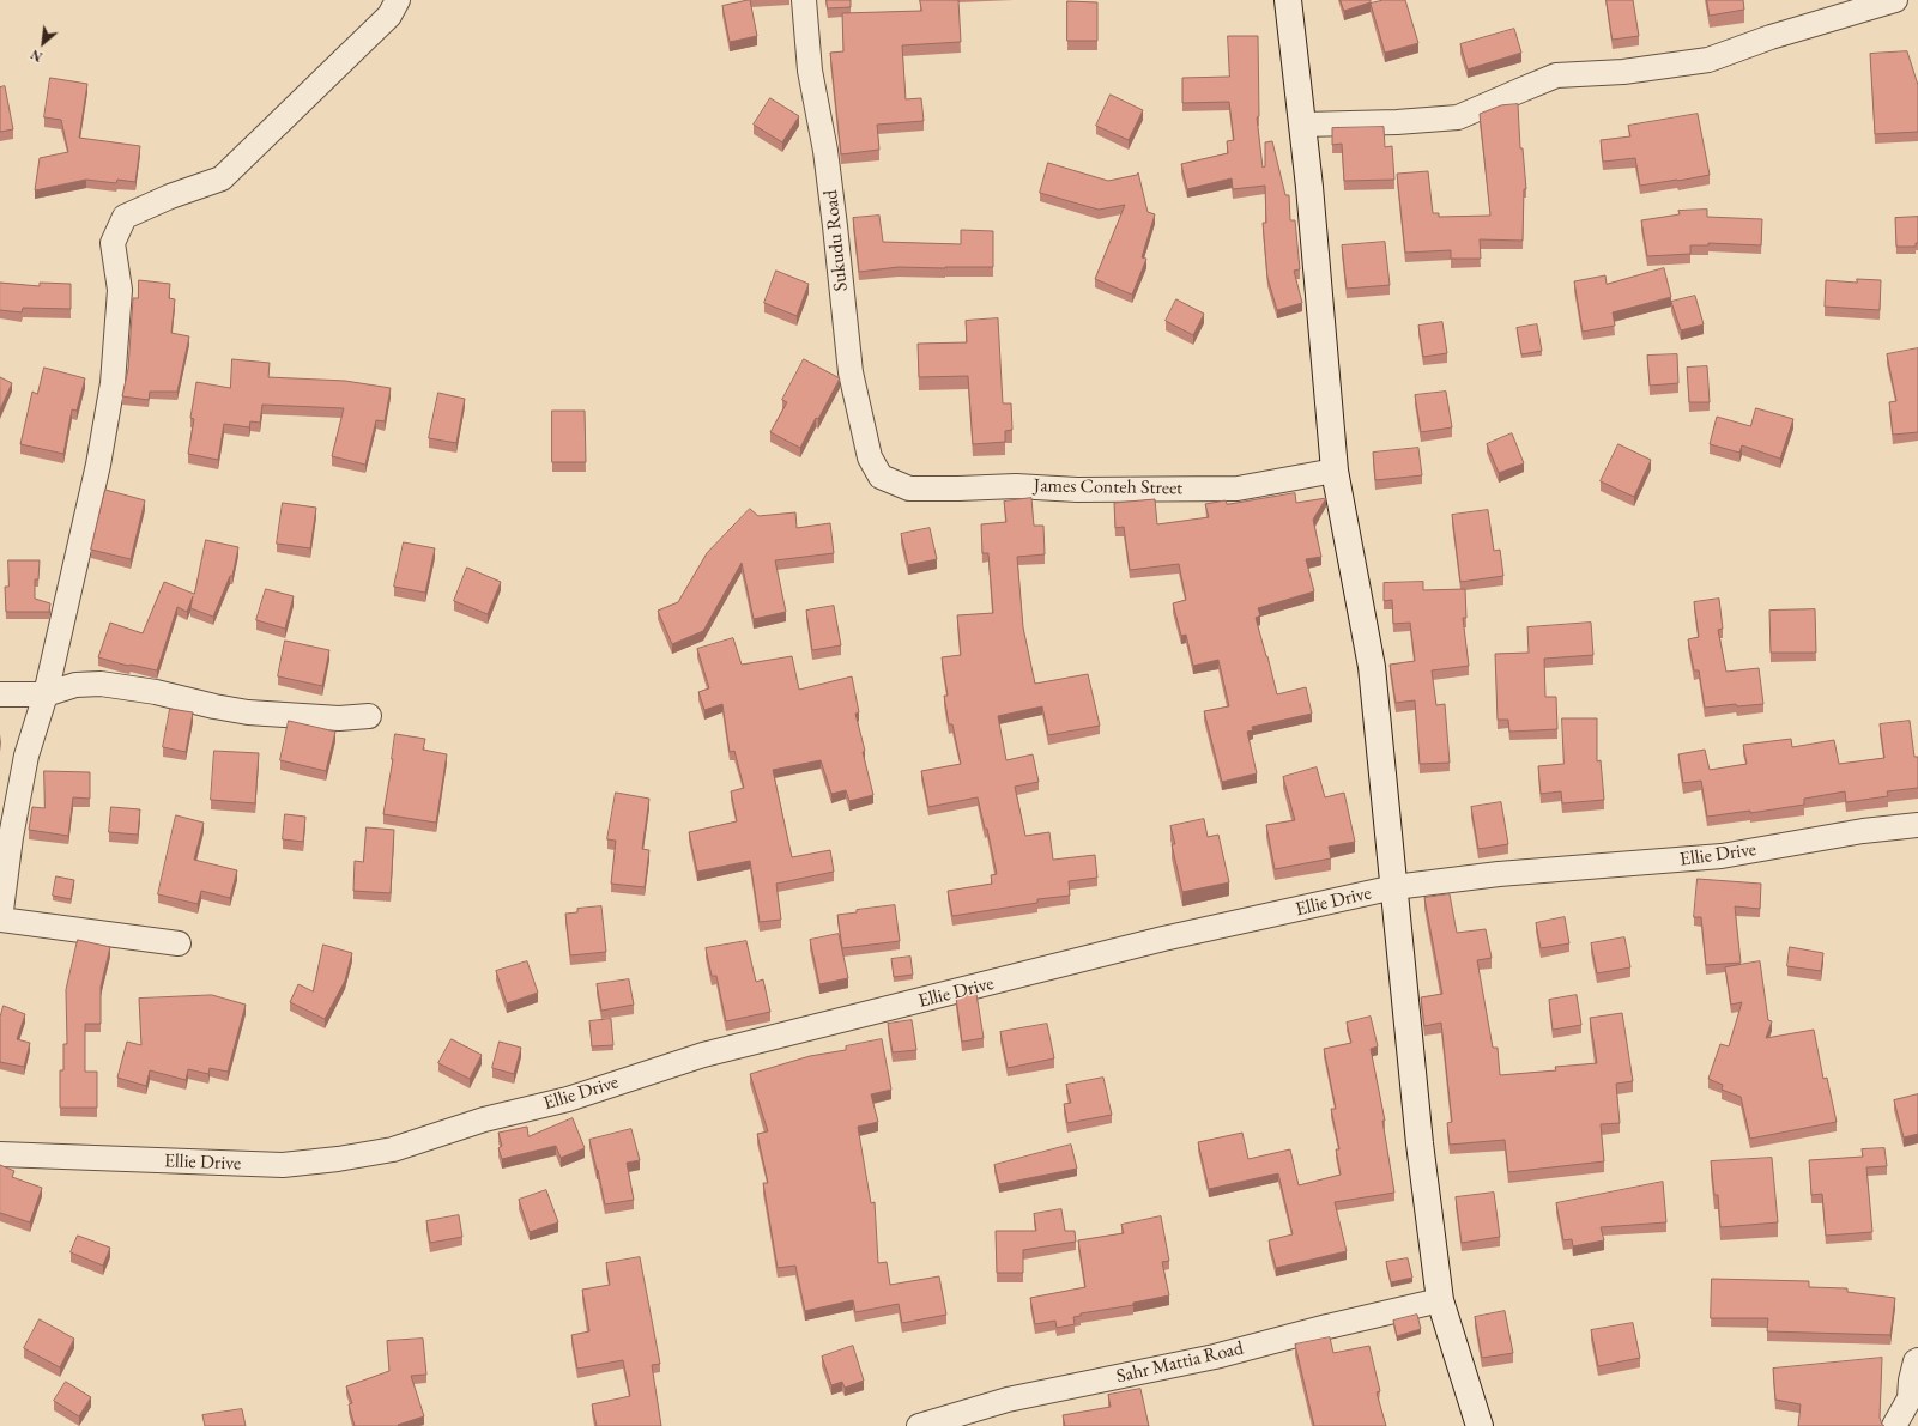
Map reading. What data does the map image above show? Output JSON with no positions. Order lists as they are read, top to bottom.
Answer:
{
  "streets": {
    "street": [
      "Sukudu Road",
      "James Conteh Street",
      "Ellie Drive",
      "Sahr Mattia Road"
    ]
  },
  "crossings": [
    ["Sukudu Road", "James Conteh Street"]
  ],
  "north": "bottom left"
}
